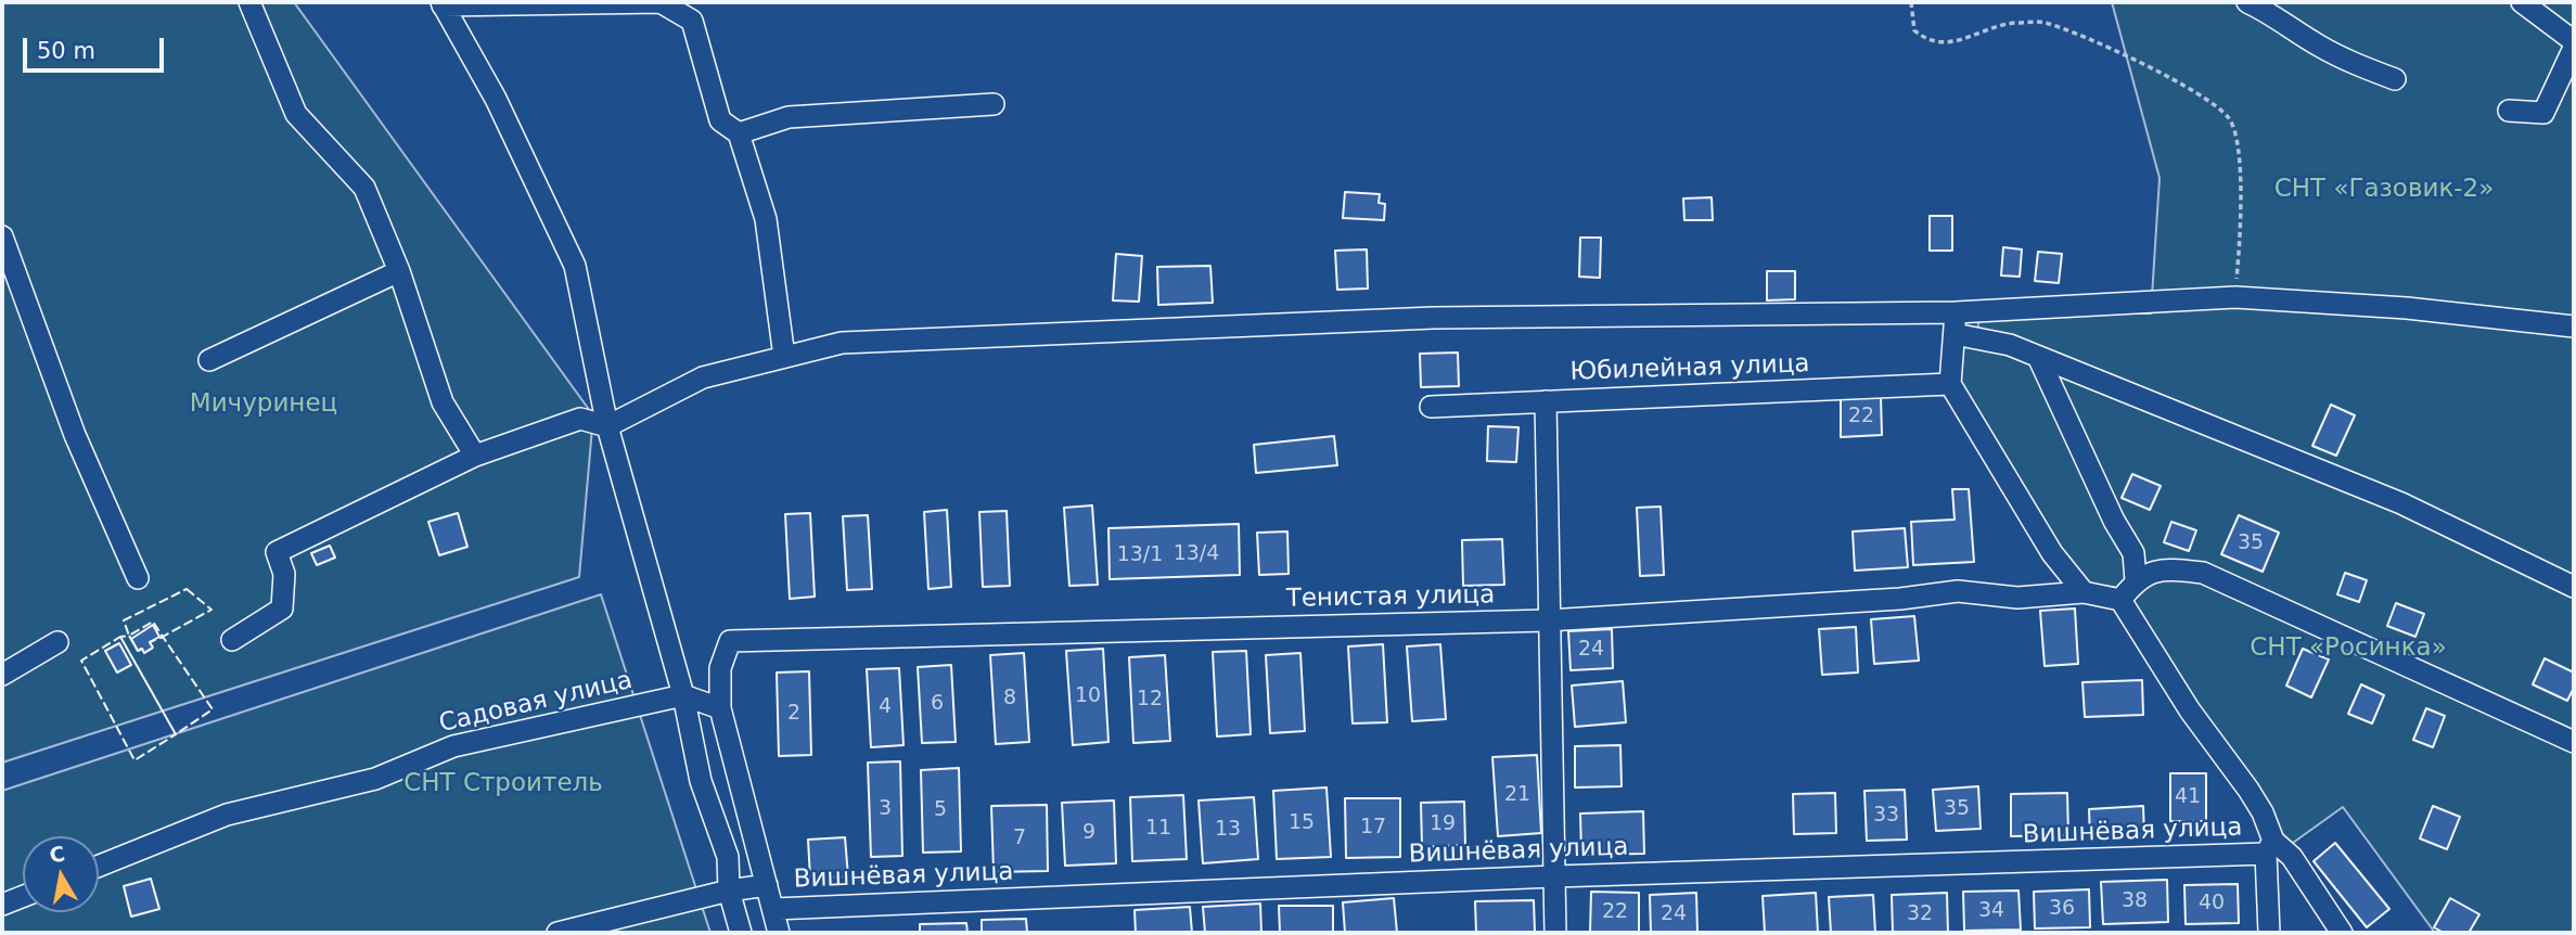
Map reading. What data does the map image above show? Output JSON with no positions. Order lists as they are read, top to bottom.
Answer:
{
  "streets": {
    "street": [
      "Юбилейная улица",
      "Тенистая улица",
      "Садовая улица",
      "Вишнёвая улица"
    ]
  },
  "parks": [
    "СНТ «Газовик-2»",
    "Мичуринец",
    "СНТ «Росинка»",
    "СНТ Строитель"
  ],
  "house_numbers": [
    "22",
    "35",
    "13/4",
    "13/1",
    "24",
    "10",
    "8",
    "12",
    "6",
    "4",
    "2",
    "21",
    "41",
    "3",
    "35",
    "5",
    "33",
    "15",
    "19",
    "17",
    "11",
    "13",
    "9",
    "7",
    "38",
    "40",
    "36",
    "34",
    "22",
    "24",
    "32"
  ],
  "scale_bar": "50 m",
  "north": "top"
}
